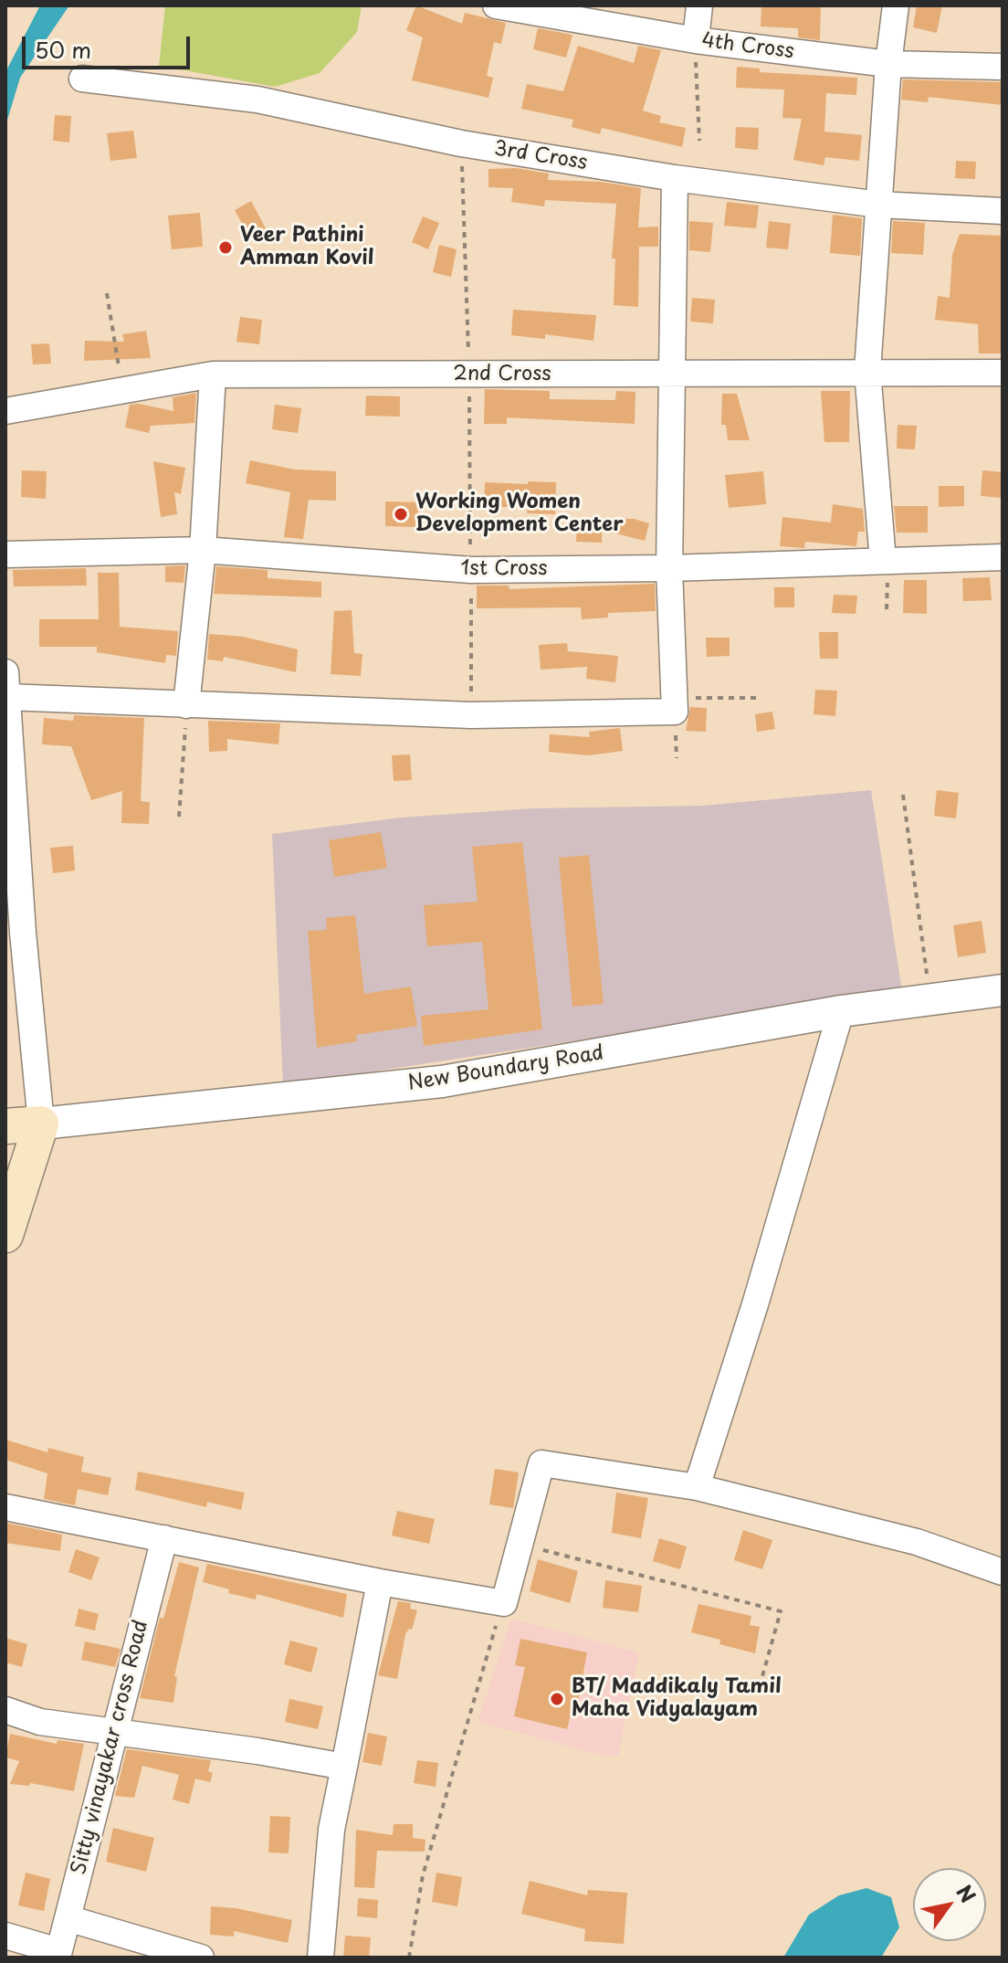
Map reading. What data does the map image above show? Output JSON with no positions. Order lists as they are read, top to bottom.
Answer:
{
  "streets": {
    "main road": ["New Boundary Road"],
    "street": [
      "4th Cross",
      "3rd Cross",
      "2nd Cross",
      "1st Cross",
      "Sitty vinayakar cross Road"
    ]
  },
  "places": ["Veer Pathini Amman Kovil", "Working Women Development Center", "BT/ Maddikaly Tamil Maha Vidyalayam"],
  "scale_bar": "50 m",
  "north": "top right"
}
